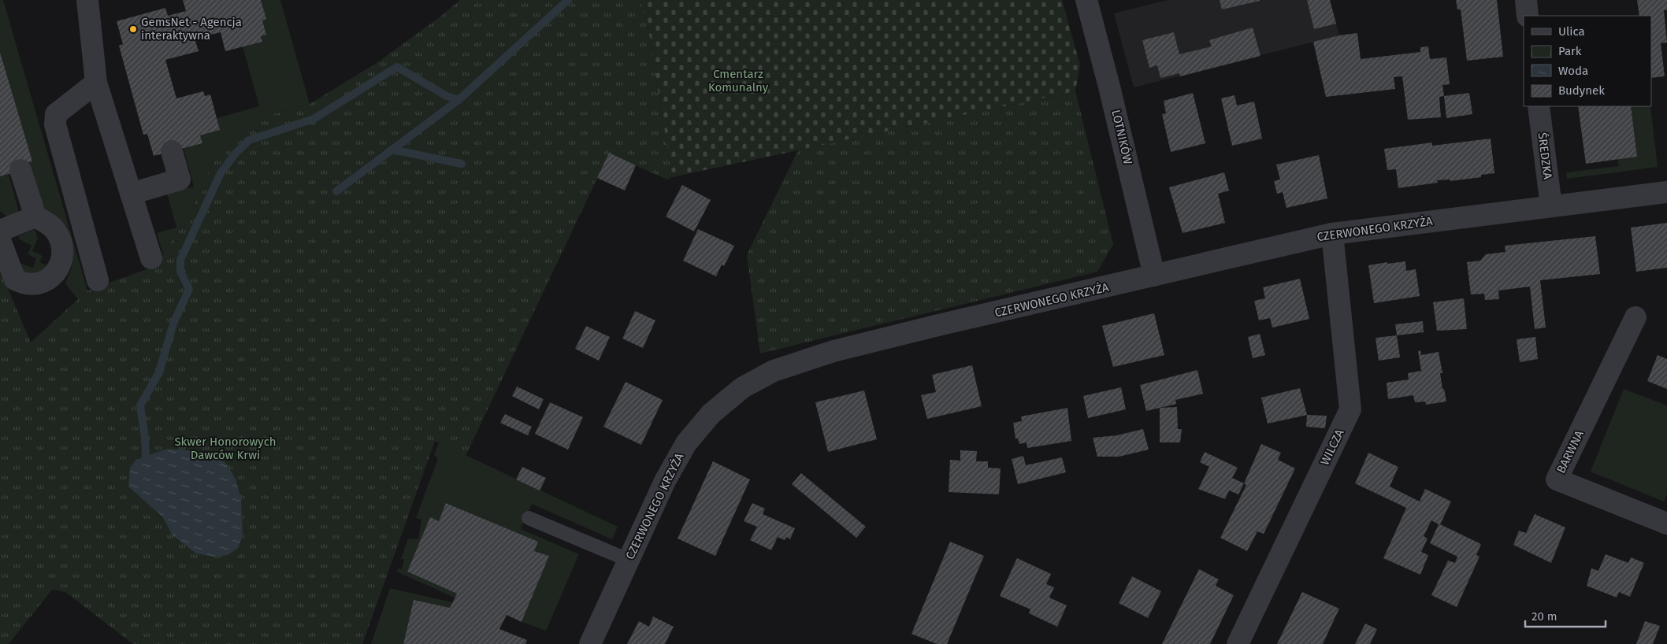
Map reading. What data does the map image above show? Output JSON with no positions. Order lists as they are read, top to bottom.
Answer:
{
  "streets": {
    "street": [
      "LOTNIKÓW",
      "ŚREDZKA",
      "CZERWONEGO KRZYŻA",
      "WILCZA",
      "BARWNA"
    ]
  },
  "crossings": [
    ["LOTNIKÓW", "CZERWONEGO KRZYŻA"],
    ["ŚREDZKA", "CZERWONEGO KRZYŻA"],
    ["CZERWONEGO KRZYŻA", "WILCZA"]
  ],
  "parks": ["Cmentarz Komunalny", "Skwer Honorowych Dawców Krwi"],
  "places": ["GemsNet - Agencja interaktywna"],
  "legend": [
    "Ulica",
    "Park",
    "Woda",
    "Budynek"
  ],
  "scale_bar": "20 m"
}
